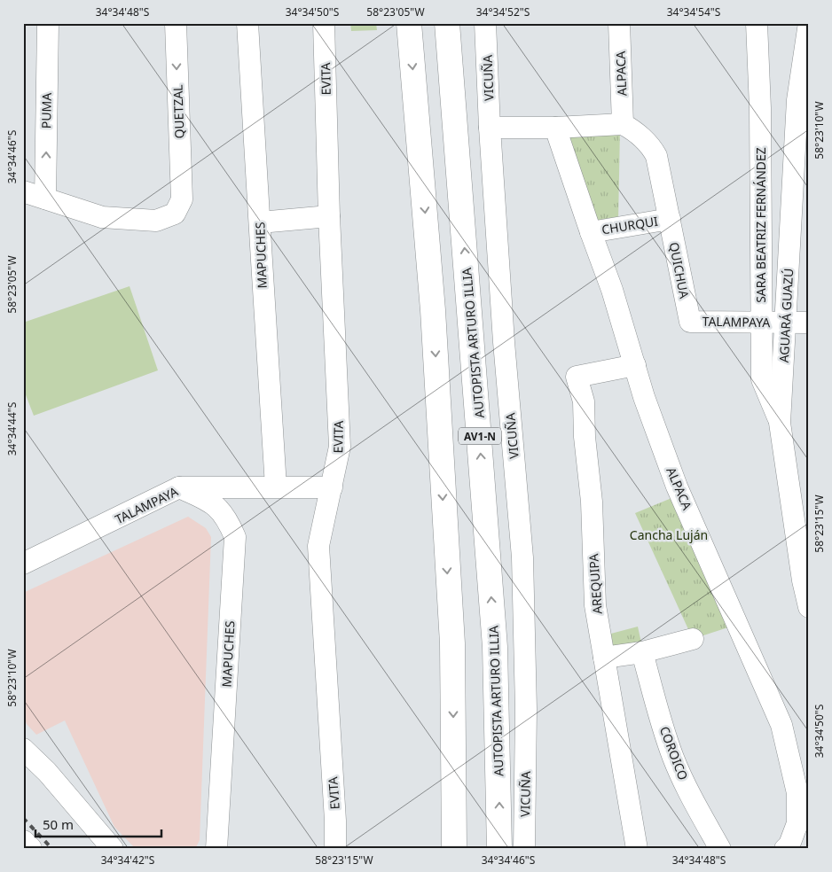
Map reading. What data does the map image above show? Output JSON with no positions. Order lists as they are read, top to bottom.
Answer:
{
  "streets": {
    "main road": ["AUTOPISTA ARTURO ILLIA", "AV1-N"],
    "street": [
      "ALPACA",
      "VICUÑA",
      "EVITA",
      "PUMA",
      "QUETZAL",
      "CHURQUI",
      "SARA BEATRIZ FERNÁNDEZ",
      "MAPUCHES",
      "QUICHUA",
      "AGUARÁ GUAZÚ",
      "TALAMPAYA",
      "AREQUIPA",
      "COROICO"
    ]
  },
  "crossings": [
    ["ALPACA", "CHURQUI"],
    ["ALPACA", "QUICHUA"],
    ["ALPACA", "AREQUIPA"],
    ["EVITA", "TALAMPAYA"],
    ["PUMA", "QUETZAL"],
    ["CHURQUI", "QUICHUA"],
    ["SARA BEATRIZ FERNÁNDEZ", "AGUARÁ GUAZÚ"],
    ["SARA BEATRIZ FERNÁNDEZ", "TALAMPAYA"],
    ["MAPUCHES", "TALAMPAYA"],
    ["QUICHUA", "TALAMPAYA"],
    ["AGUARÁ GUAZÚ", "TALAMPAYA"]
  ],
  "one_way": ["PUMA"],
  "parks": ["Cancha Luján"],
  "scale_bar": "50 m",
  "coordinates": [
    "34°34'48\"S",
    "34°34'50\"S",
    "58°23'05\"W",
    "34°34'52\"S",
    "34°34'54\"S",
    "58°23'10\"W",
    "34°34'46\"S",
    "34°34'44\"S",
    "58°23'15\"W",
    "34°34'42\"S"
  ]
}
